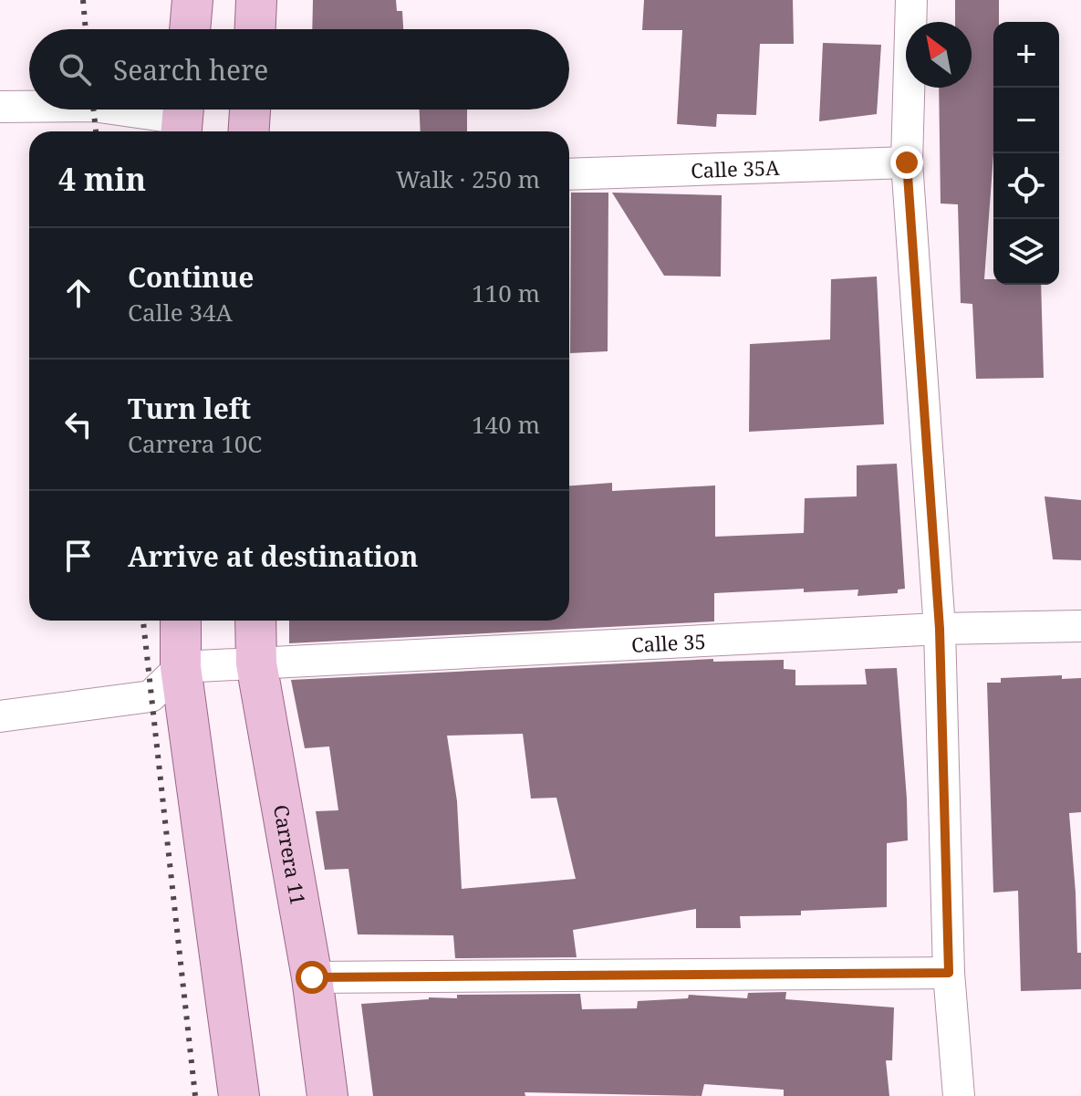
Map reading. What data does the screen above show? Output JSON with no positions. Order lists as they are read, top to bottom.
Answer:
{
  "streets": {
    "main road": ["Carrera 11"],
    "street": ["Calle 35A", "Calle 35"]
  },
  "crossings": [
    ["Calle 35", "Carrera 11"]
  ],
  "north": "top left",
  "page": {
    "map_buttons": ["+", "−"],
    "search": "Search here",
    "heading": ["4 min", "Walk · 250 m"],
    "list": [
      ["Continue", "Calle 34A", "110 m"],
      ["Turn left", "Carrera 10C", "140 m"],
      "Arrive at destination"
    ]
  }
}
